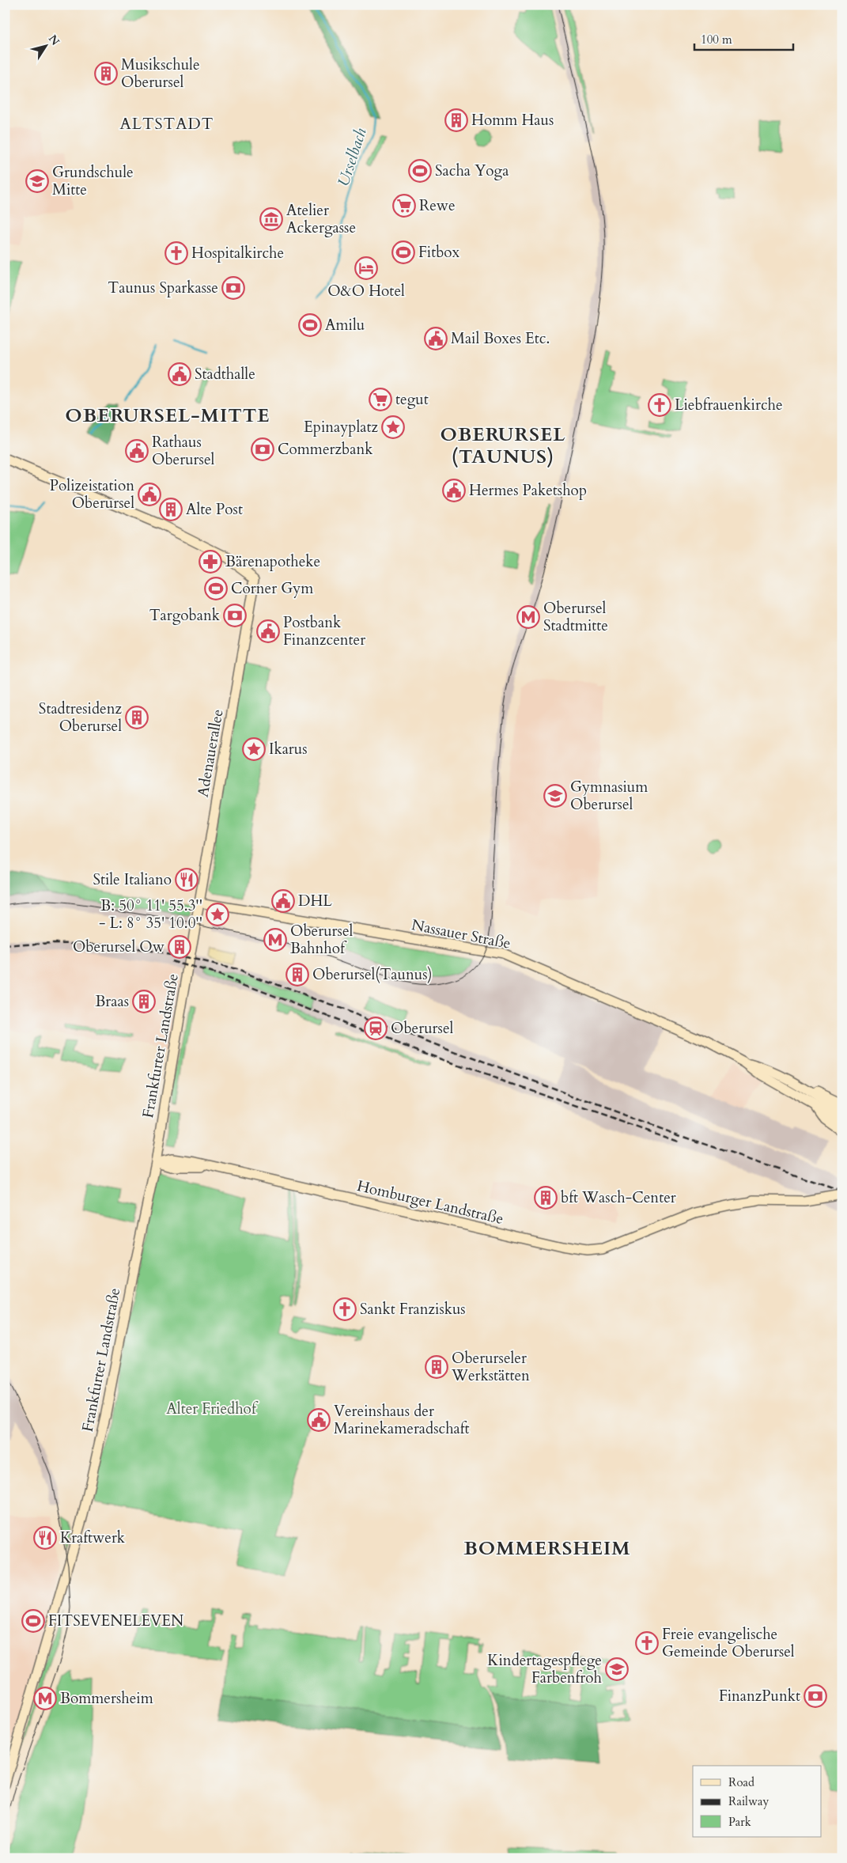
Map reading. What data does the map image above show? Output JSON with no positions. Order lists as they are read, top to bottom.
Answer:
{
  "streets": {
    "main road": [
      "Adenauerallee",
      "Nassauer Straße",
      "Frankfurter Landstraße",
      "Homburger Landstraße"
    ]
  },
  "crossings": [
    ["Adenauerallee", "Nassauer Straße"],
    ["Adenauerallee", "Frankfurter Landstraße"],
    ["Frankfurter Landstraße", "Homburger Landstraße"]
  ],
  "districts": [
    "ALTSTADT",
    "OBERURSEL-MITTE",
    "OBERURSEL (TAUNUS)",
    "BOMMERSHEIM"
  ],
  "water": ["Urselbach"],
  "parks": ["Alter Friedhof"],
  "places": {
    "building": [
      "Musikschule Oberursel",
      "Homm Haus",
      "Alte Post",
      "Stadtresidenz Oberursel",
      "Oberursel Ow",
      "Oberursel(Taunus)",
      "Braas",
      "bft Wasch-Center",
      "Oberurseler Werkstätten"
    ],
    "sports": [
      "Sacha Yoga",
      "Fitbox",
      "Amilu",
      "Corner Gym",
      "FITSEVENELEVEN"
    ],
    "school or university": ["Grundschule Mitte", "Gymnasium Oberursel", "Kindertagespflege Farbenfroh"],
    "supermarket": ["Rewe", "tegut"],
    "museum": ["Atelier Ackergasse"],
    "church": [
      "Hospitalkirche",
      "Liebfrauenkirche",
      "Sankt Franziskus",
      "Freie evangelische Gemeinde Oberursel"
    ],
    "hotel": ["O&O Hotel"],
    "bank": [
      "Taunus Sparkasse",
      "Commerzbank",
      "Targobank",
      "FinanzPunkt"
    ],
    "public building": [
      "Mail Boxes Etc.",
      "Stadthalle",
      "Rathaus Oberursel",
      "Hermes Paketshop",
      "Polizeistation Oberursel",
      "Postbank Finanzcenter",
      "DHL",
      "Vereinshaus der Marinekameradschaft"
    ],
    "place": ["Epinayplatz", "Ikarus", "B: 50° 11' 55.3'' - L: 8° 35' 10.0''"],
    "pharmacy": ["Bärenapotheke"],
    "metro station": ["Oberursel Stadtmitte", "Oberursel Bahnhof", "Bommersheim"],
    "restaurant": ["Stile Italiano", "Kraftwerk"],
    "station": ["Oberursel"]
  },
  "legend": ["Road", "Railway", "Park"],
  "scale_bar": "100 m",
  "north": "top right"
}
